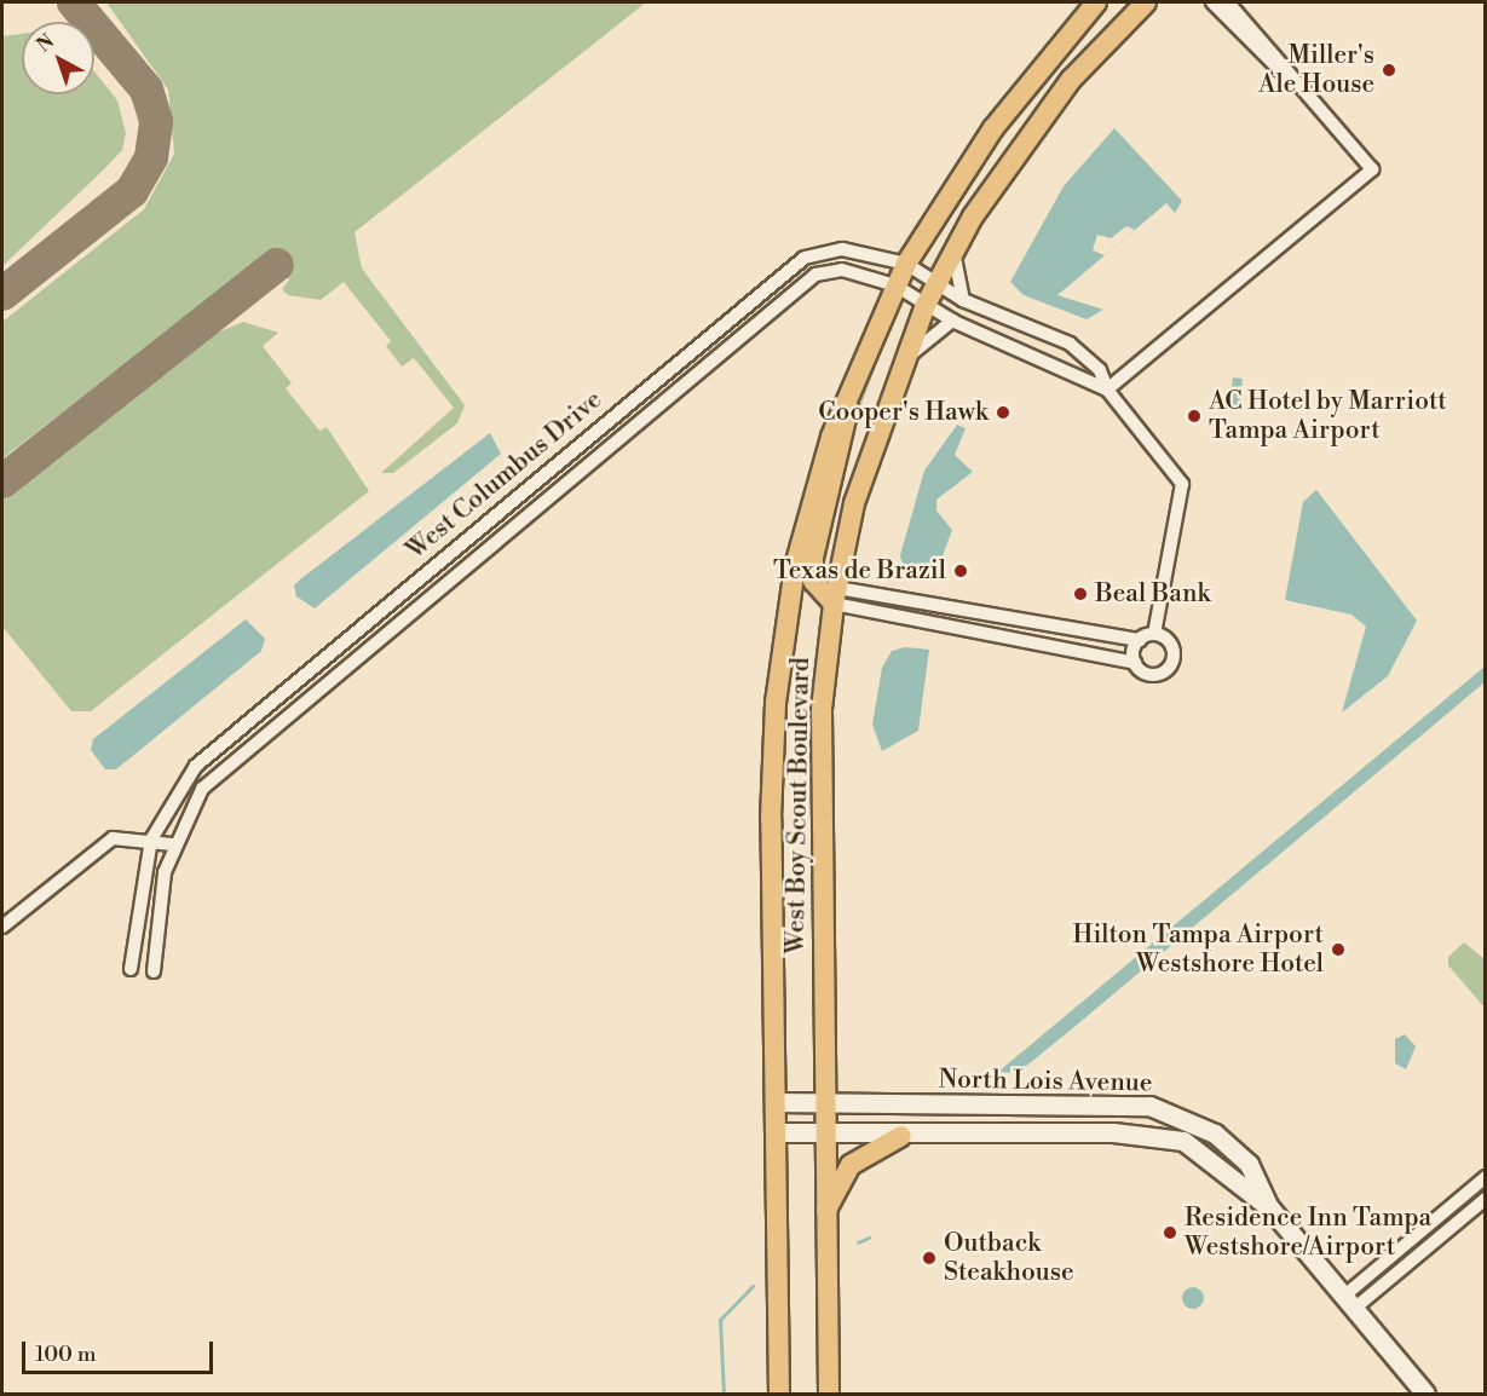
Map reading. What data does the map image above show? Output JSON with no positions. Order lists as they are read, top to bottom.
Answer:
{
  "streets": {
    "main road": ["West Boy Scout Boulevard"],
    "street": ["West Columbus Drive", "North Lois Avenue"]
  },
  "crossings": [
    ["West Columbus Drive", "West Boy Scout Boulevard"],
    ["West Boy Scout Boulevard", "North Lois Avenue"]
  ],
  "places": [
    "Miller's Ale House",
    "Cooper's Hawk",
    "AC Hotel by Marriott Tampa Airport",
    "Texas de Brazil",
    "Beal Bank",
    "Hilton Tampa Airport Westshore Hotel",
    "Residence Inn Tampa Westshore/Airport",
    "Outback Steakhouse"
  ],
  "scale_bar": "100 m",
  "north": "top left"
}
